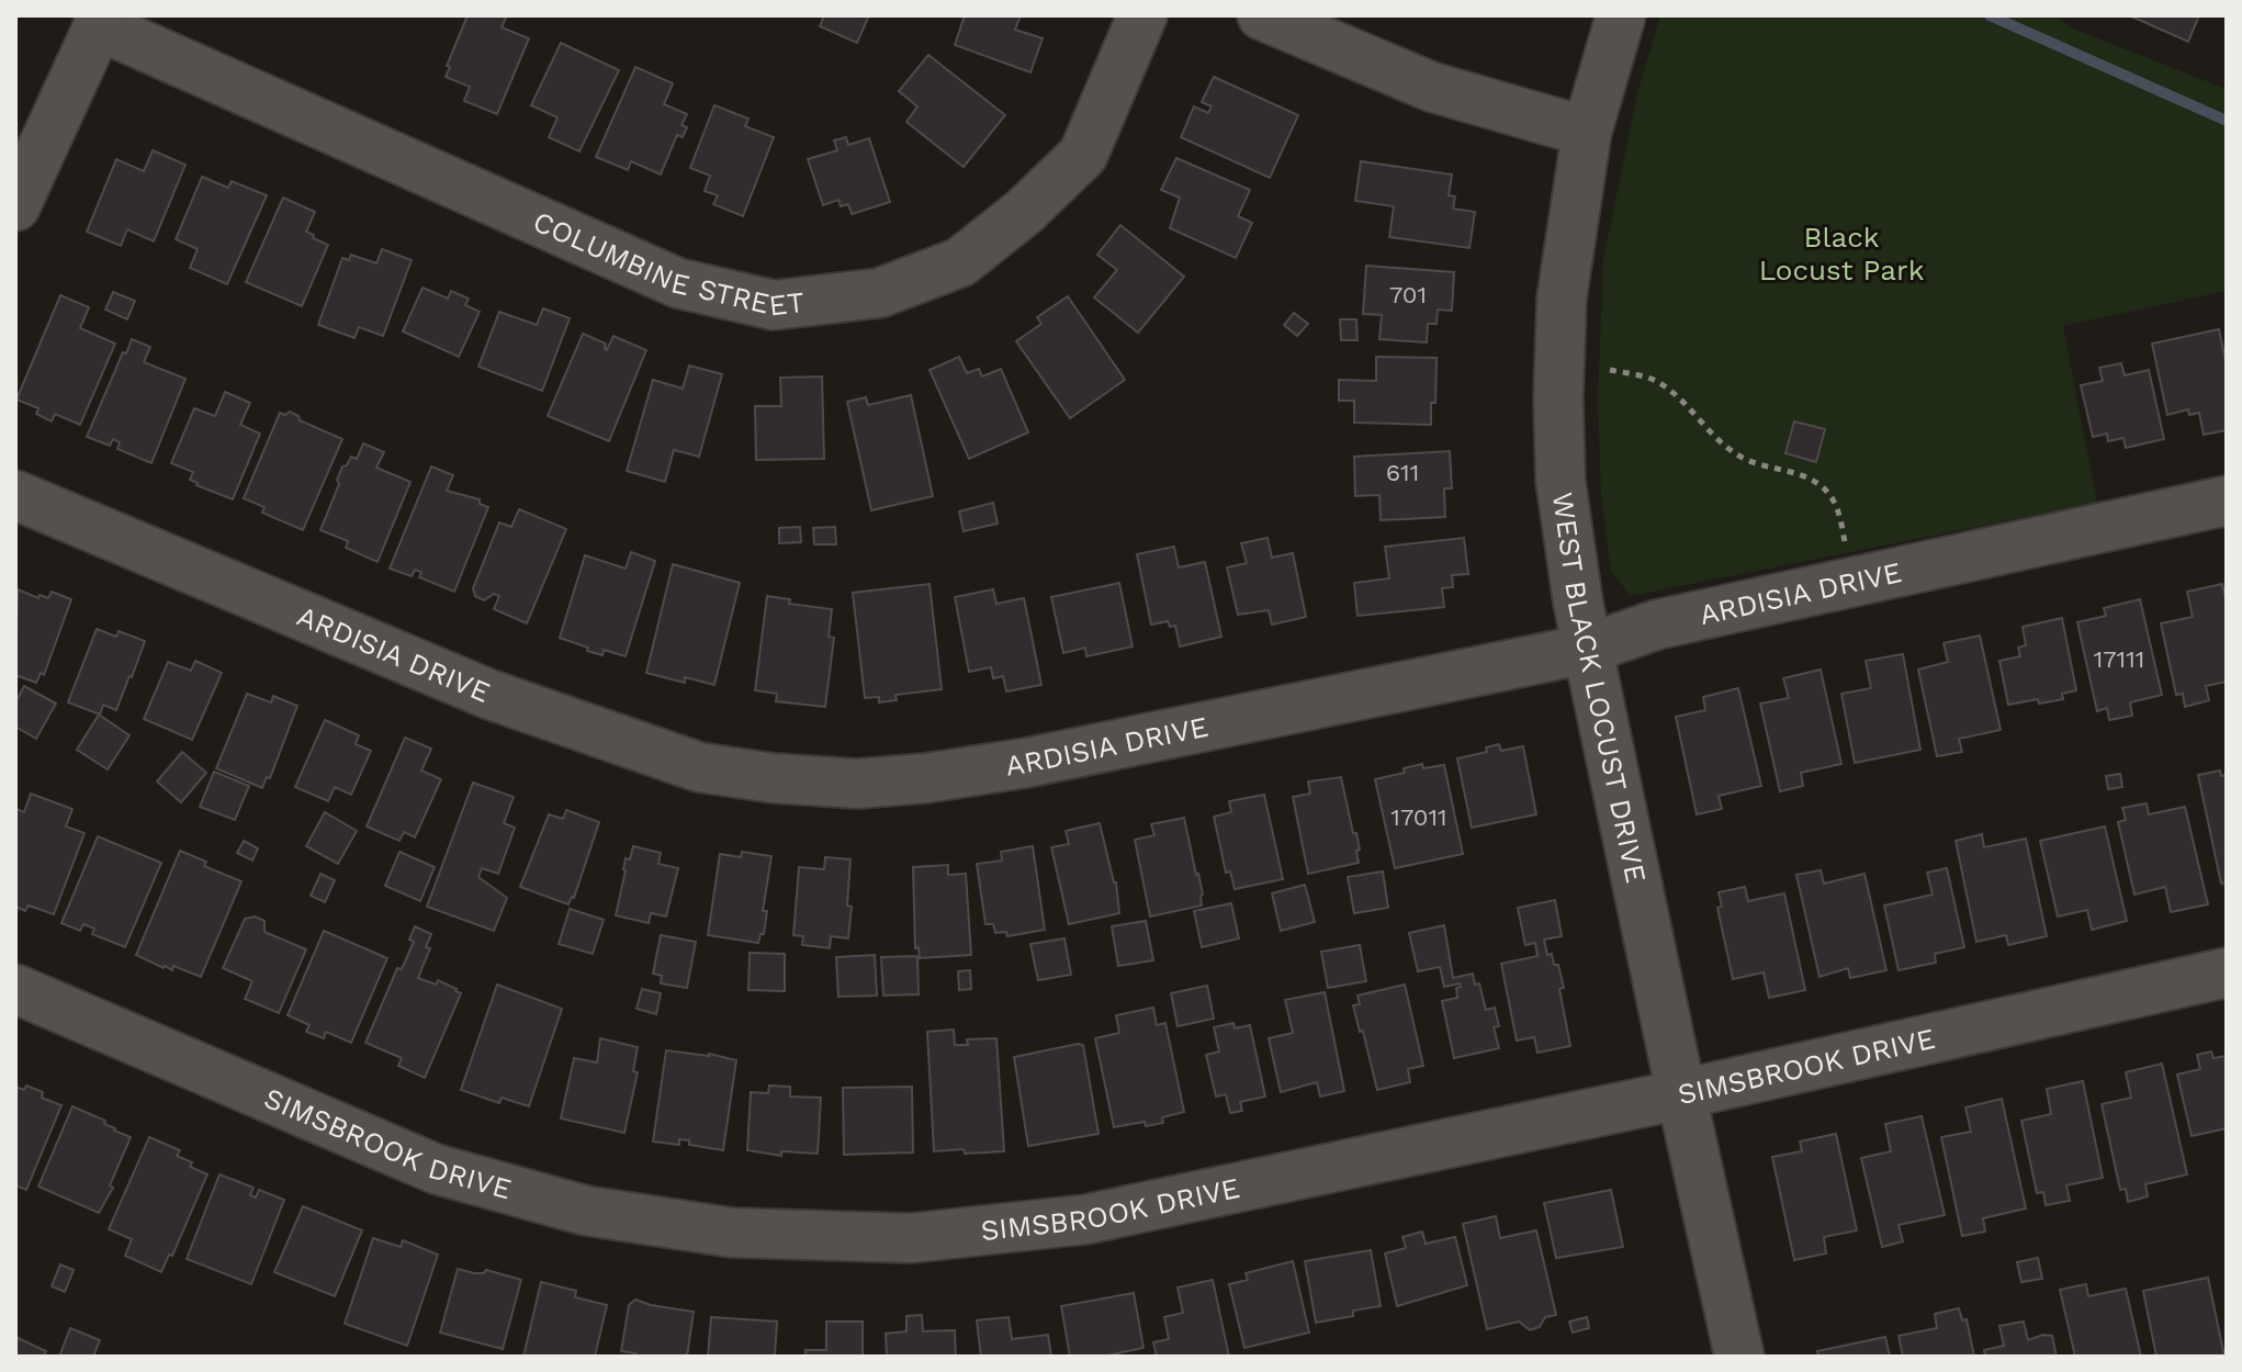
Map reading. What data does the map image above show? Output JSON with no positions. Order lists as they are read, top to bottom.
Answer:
{
  "streets": {
    "street": [
      "COLUMBINE STREET",
      "ARDISIA DRIVE",
      "WEST BLACK LOCUST DRIVE",
      "SIMSBROOK DRIVE"
    ]
  },
  "crossings": [
    ["ARDISIA DRIVE", "WEST BLACK LOCUST DRIVE"],
    ["WEST BLACK LOCUST DRIVE", "SIMSBROOK DRIVE"]
  ],
  "parks": ["Black Locust Park"],
  "house_numbers": [
    "701",
    "611",
    "17111",
    "17011"
  ]
}
